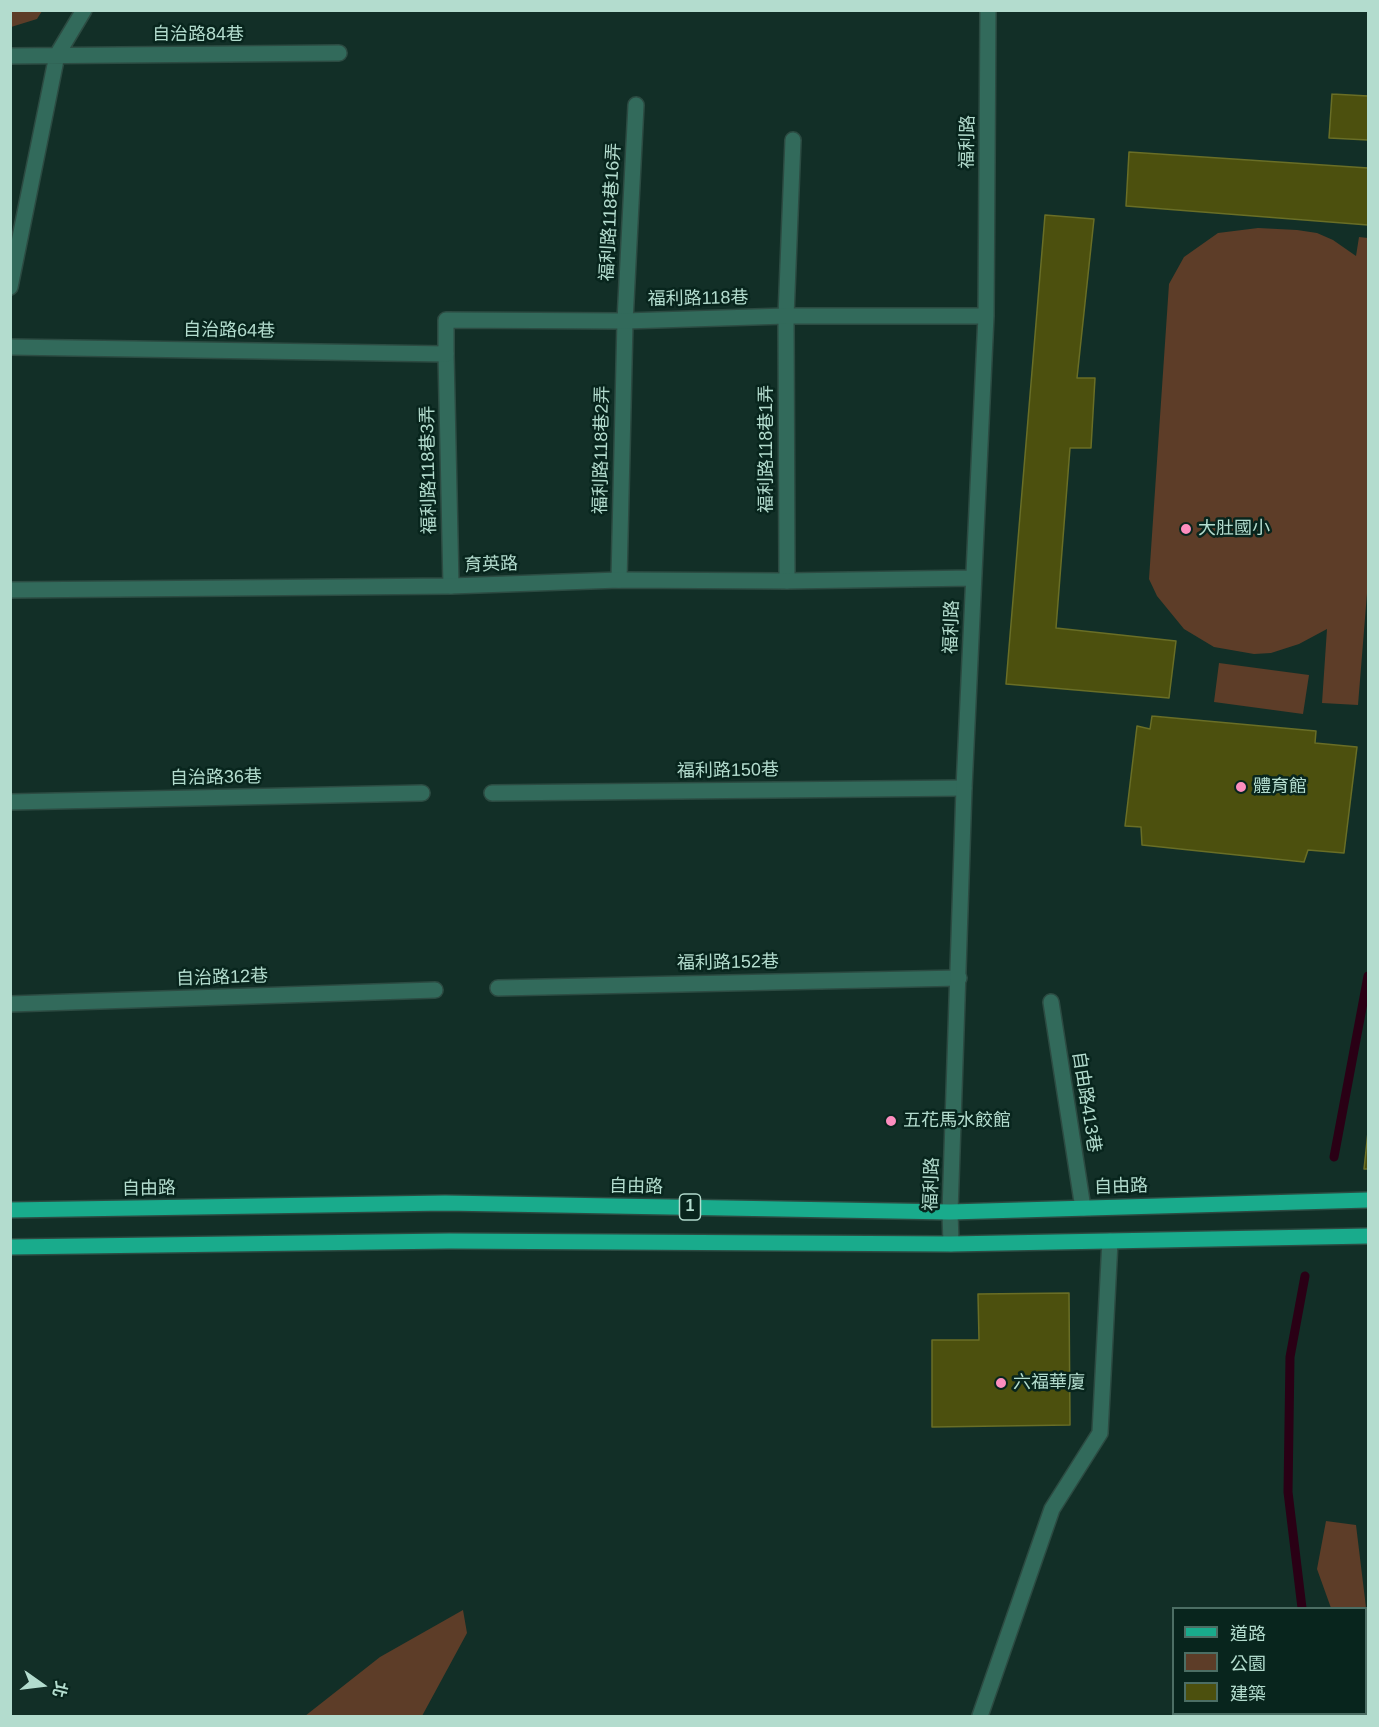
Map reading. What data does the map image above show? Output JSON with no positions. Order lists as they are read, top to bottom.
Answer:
{
  "streets": {
    "main road": ["自由路", "1"],
    "street": [
      "自治路84巷",
      "福利路",
      "福利路118巷16弄",
      "福利路118巷",
      "自治路64巷",
      "福利路118巷1弄",
      "福利路118巷2弄",
      "福利路118巷3弄",
      "育英路",
      "福利路150巷",
      "自治路36巷",
      "福利路152巷",
      "自治路12巷",
      "自由路413巷"
    ]
  },
  "crossings": [
    ["福利路", "福利路118巷"],
    ["福利路", "育英路"],
    ["福利路", "福利路150巷"],
    ["福利路", "福利路152巷"],
    ["福利路", "自由路"],
    ["福利路", "1"],
    ["福利路118巷16弄", "福利路118巷"],
    ["福利路118巷16弄", "福利路118巷2弄"],
    ["福利路118巷", "自治路64巷"],
    ["福利路118巷", "福利路118巷1弄"],
    ["福利路118巷", "福利路118巷2弄"],
    ["福利路118巷", "福利路118巷3弄"],
    ["自治路64巷", "福利路118巷3弄"],
    ["福利路118巷1弄", "育英路"],
    ["福利路118巷2弄", "育英路"],
    ["福利路118巷3弄", "育英路"],
    ["自由路413巷", "自由路"]
  ],
  "places": [
    "大肚國小",
    "體育館",
    "五花馬水餃館",
    "六福華廈"
  ],
  "legend": ["道路", "公園", "建築"],
  "north": "right"
}
